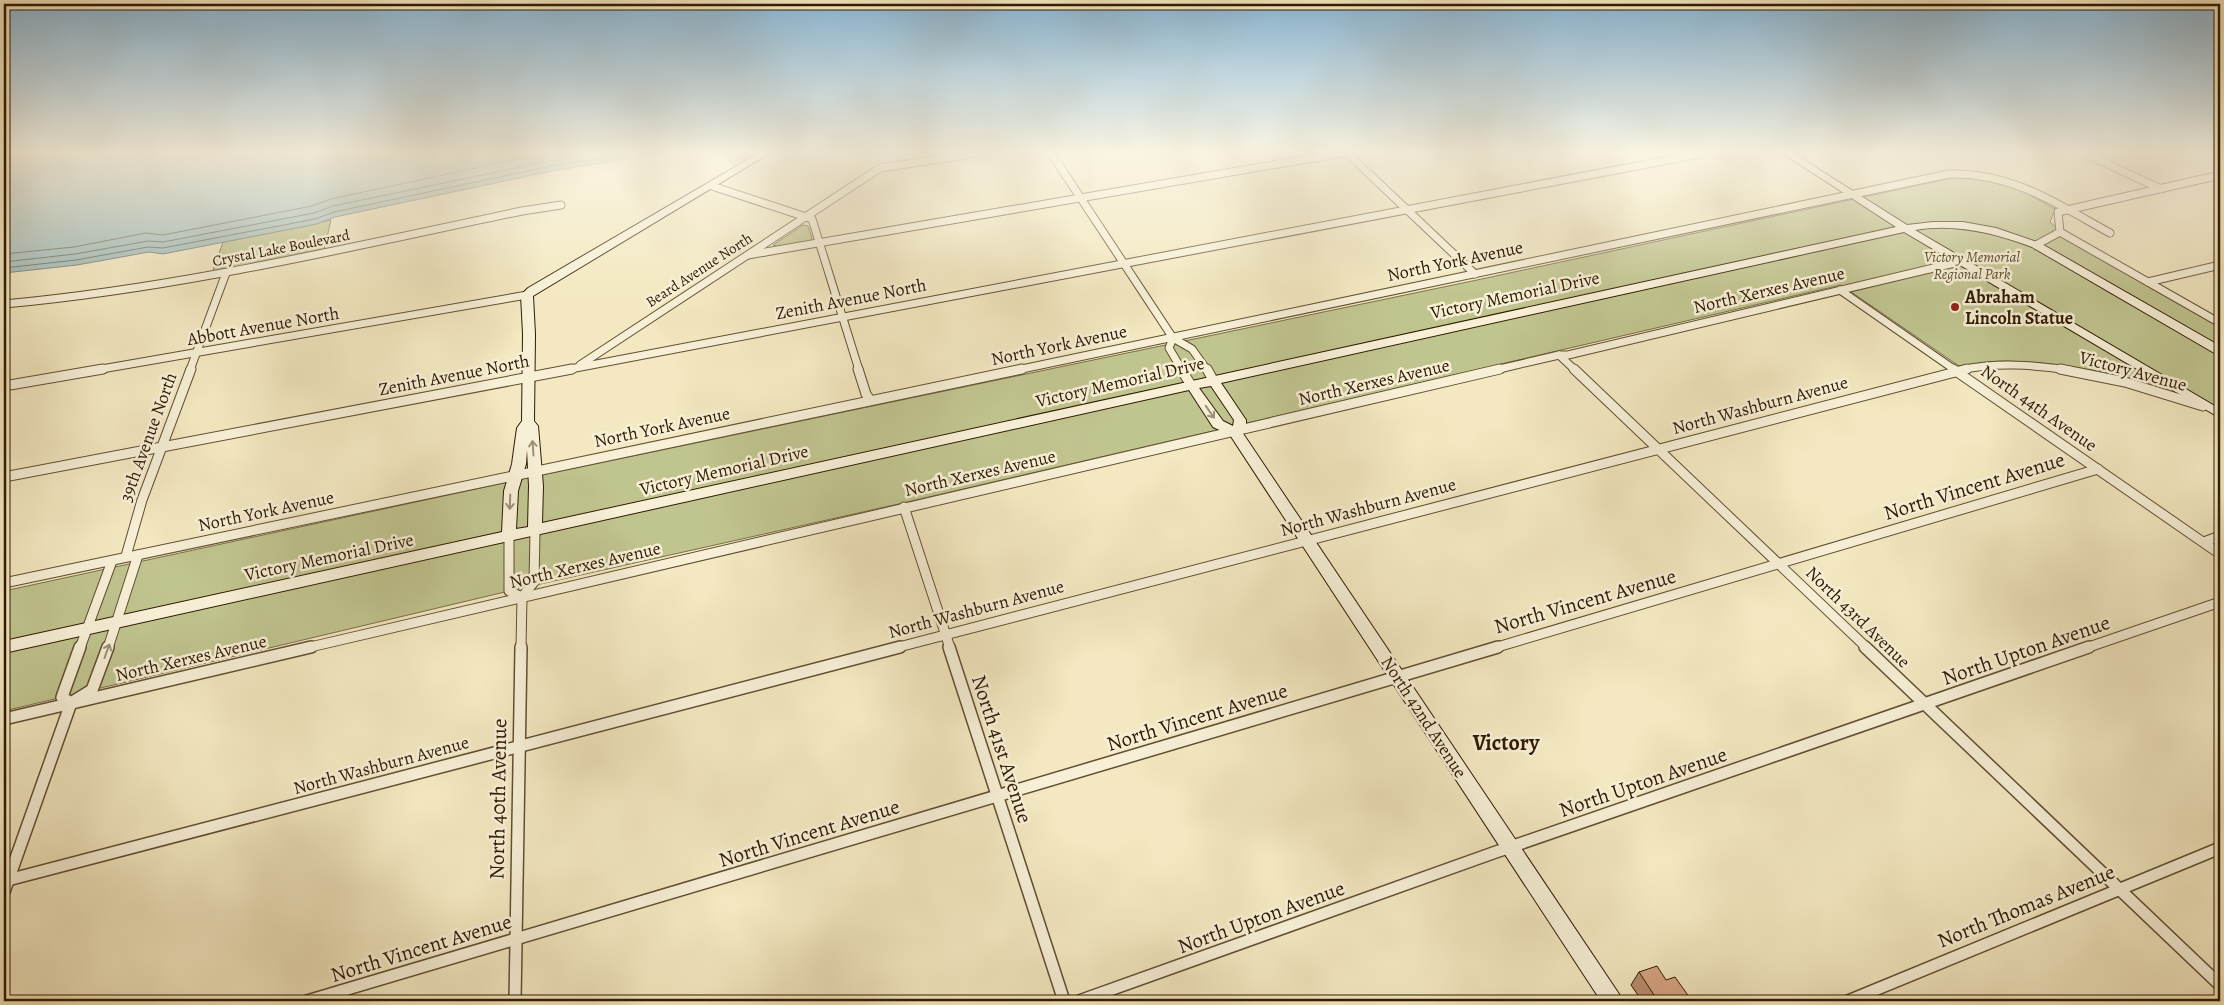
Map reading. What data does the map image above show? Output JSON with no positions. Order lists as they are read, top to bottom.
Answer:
{
  "streets": {
    "street": [
      "Crystal Lake Boulevard",
      "North York Avenue",
      "Beard Avenue North",
      "North Xerxes Avenue",
      "Victory Memorial Drive",
      "Zenith Avenue North",
      "Abbott Avenue North",
      "Victory Avenue",
      "North Washburn Avenue",
      "North 44th Avenue",
      "39th Avenue North",
      "North Vincent Avenue",
      "North 43rd Avenue",
      "North Upton Avenue",
      "North 42nd Avenue",
      "North 41st Avenue",
      "North 40th Avenue",
      "North Thomas Avenue"
    ]
  },
  "crossings": [
    ["Crystal Lake Boulevard", "39th Avenue North"],
    ["North York Avenue", "39th Avenue North"],
    ["North York Avenue", "North 42nd Avenue"],
    ["North York Avenue", "North 40th Avenue"],
    ["Beard Avenue North", "Zenith Avenue North"],
    ["North Xerxes Avenue", "North 44th Avenue"],
    ["North Xerxes Avenue", "North 43rd Avenue"],
    ["North Xerxes Avenue", "North 42nd Avenue"],
    ["North Xerxes Avenue", "North 41st Avenue"],
    ["North Xerxes Avenue", "North 40th Avenue"],
    ["Victory Memorial Drive", "North 42nd Avenue"],
    ["Victory Memorial Drive", "North 40th Avenue"],
    ["Zenith Avenue North", "39th Avenue North"],
    ["Zenith Avenue North", "North 42nd Avenue"],
    ["Abbott Avenue North", "39th Avenue North"],
    ["Victory Avenue", "North Washburn Avenue"],
    ["Victory Avenue", "North 44th Avenue"],
    ["North Washburn Avenue", "North 44th Avenue"],
    ["North Washburn Avenue", "North 43rd Avenue"],
    ["North Washburn Avenue", "North 42nd Avenue"],
    ["North Washburn Avenue", "North 41st Avenue"],
    ["North Washburn Avenue", "North 40th Avenue"],
    ["North 44th Avenue", "North Vincent Avenue"],
    ["North Vincent Avenue", "North 43rd Avenue"],
    ["North Vincent Avenue", "North 42nd Avenue"],
    ["North Vincent Avenue", "North 41st Avenue"],
    ["North Vincent Avenue", "North 40th Avenue"],
    ["North 43rd Avenue", "North Upton Avenue"],
    ["North 43rd Avenue", "North Thomas Avenue"],
    ["North Upton Avenue", "North 42nd Avenue"]
  ],
  "districts": ["Victory"],
  "parks": ["Victory Memorial Regional Park"],
  "places": ["Abraham Lincoln Statue"]
}
